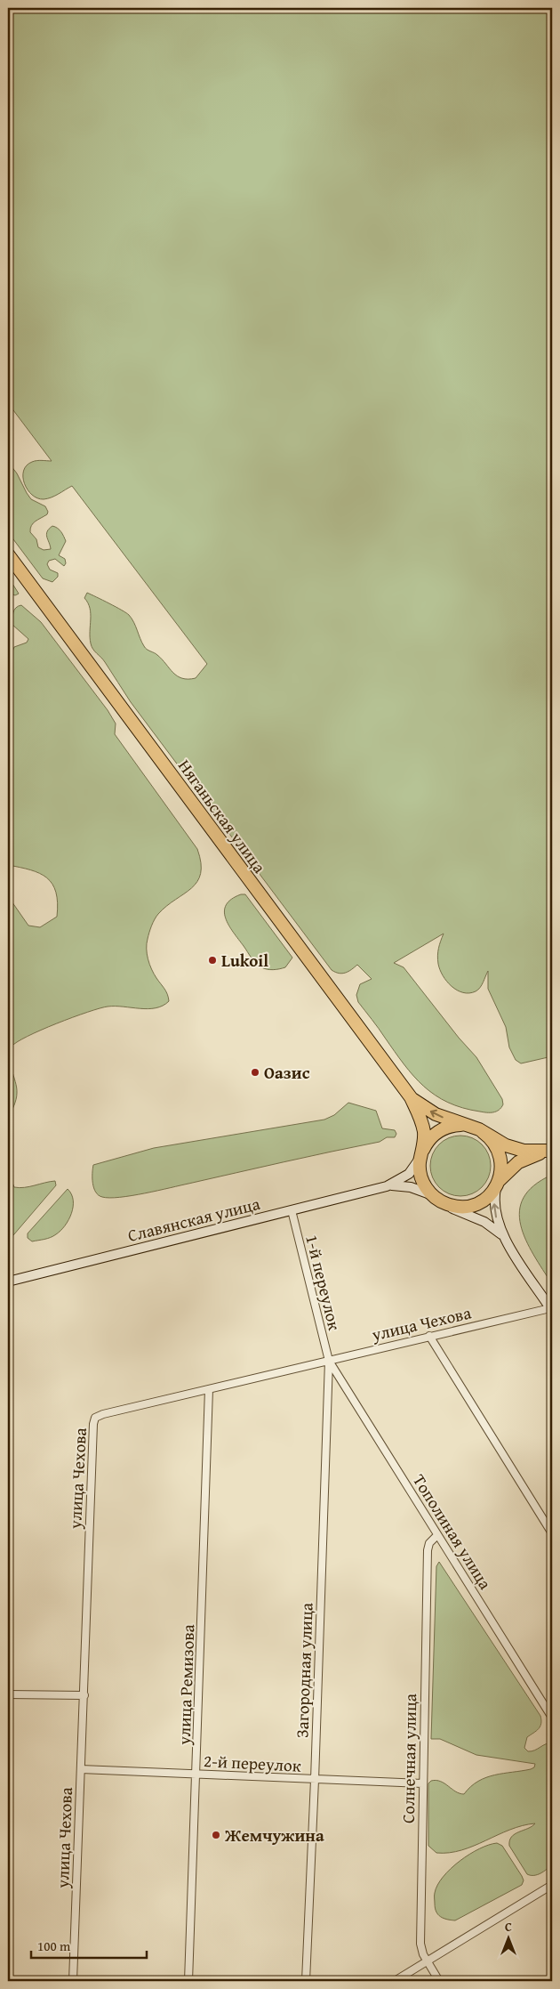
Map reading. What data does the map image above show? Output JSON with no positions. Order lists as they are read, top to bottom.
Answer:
{
  "streets": {
    "highway": ["Няганьская улица"],
    "street": [
      "Славянская улица",
      "1-й переулок",
      "улица Чехова",
      "Тополиная улица",
      "Загородная улица",
      "улица Ремизова",
      "Солнечная улица",
      "2-й переулок"
    ]
  },
  "crossings": [
    ["Славянская улица", "1-й переулок"],
    ["1-й переулок", "улица Чехова"],
    ["1-й переулок", "Тополиная улица"],
    ["1-й переулок", "Загородная улица"],
    ["улица Чехова", "Тополиная улица"],
    ["улица Чехова", "Загородная улица"],
    ["улица Чехова", "улица Ремизова"],
    ["улица Чехова", "2-й переулок"],
    ["Тополиная улица", "Загородная улица"],
    ["Тополиная улица", "Солнечная улица"],
    ["Загородная улица", "2-й переулок"],
    ["улица Ремизова", "2-й переулок"],
    ["Солнечная улица", "2-й переулок"]
  ],
  "places": ["Lukoil", "Оазис", "Жемчужина"],
  "scale_bar": "100 m",
  "north": "top"
}
